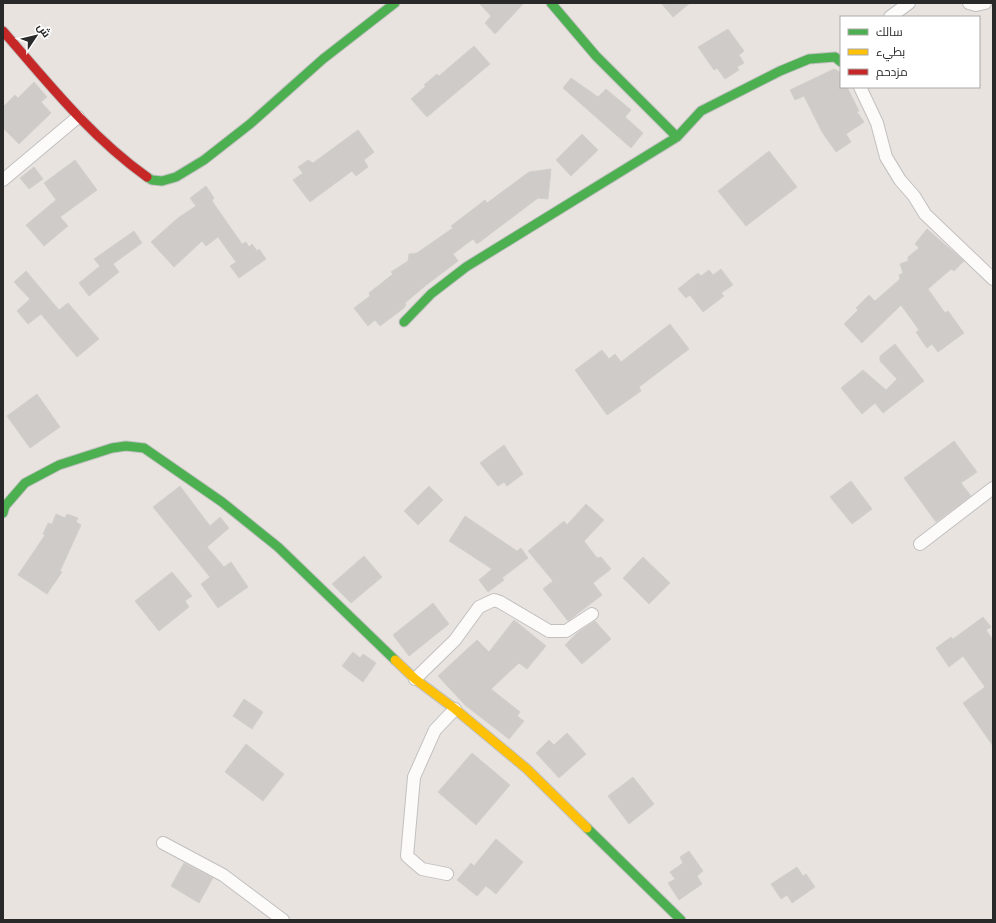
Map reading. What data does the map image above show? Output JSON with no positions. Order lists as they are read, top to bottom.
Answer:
{
  "legend": ["سالك", "بطيء", "مزدحم"],
  "north": "top right"
}
